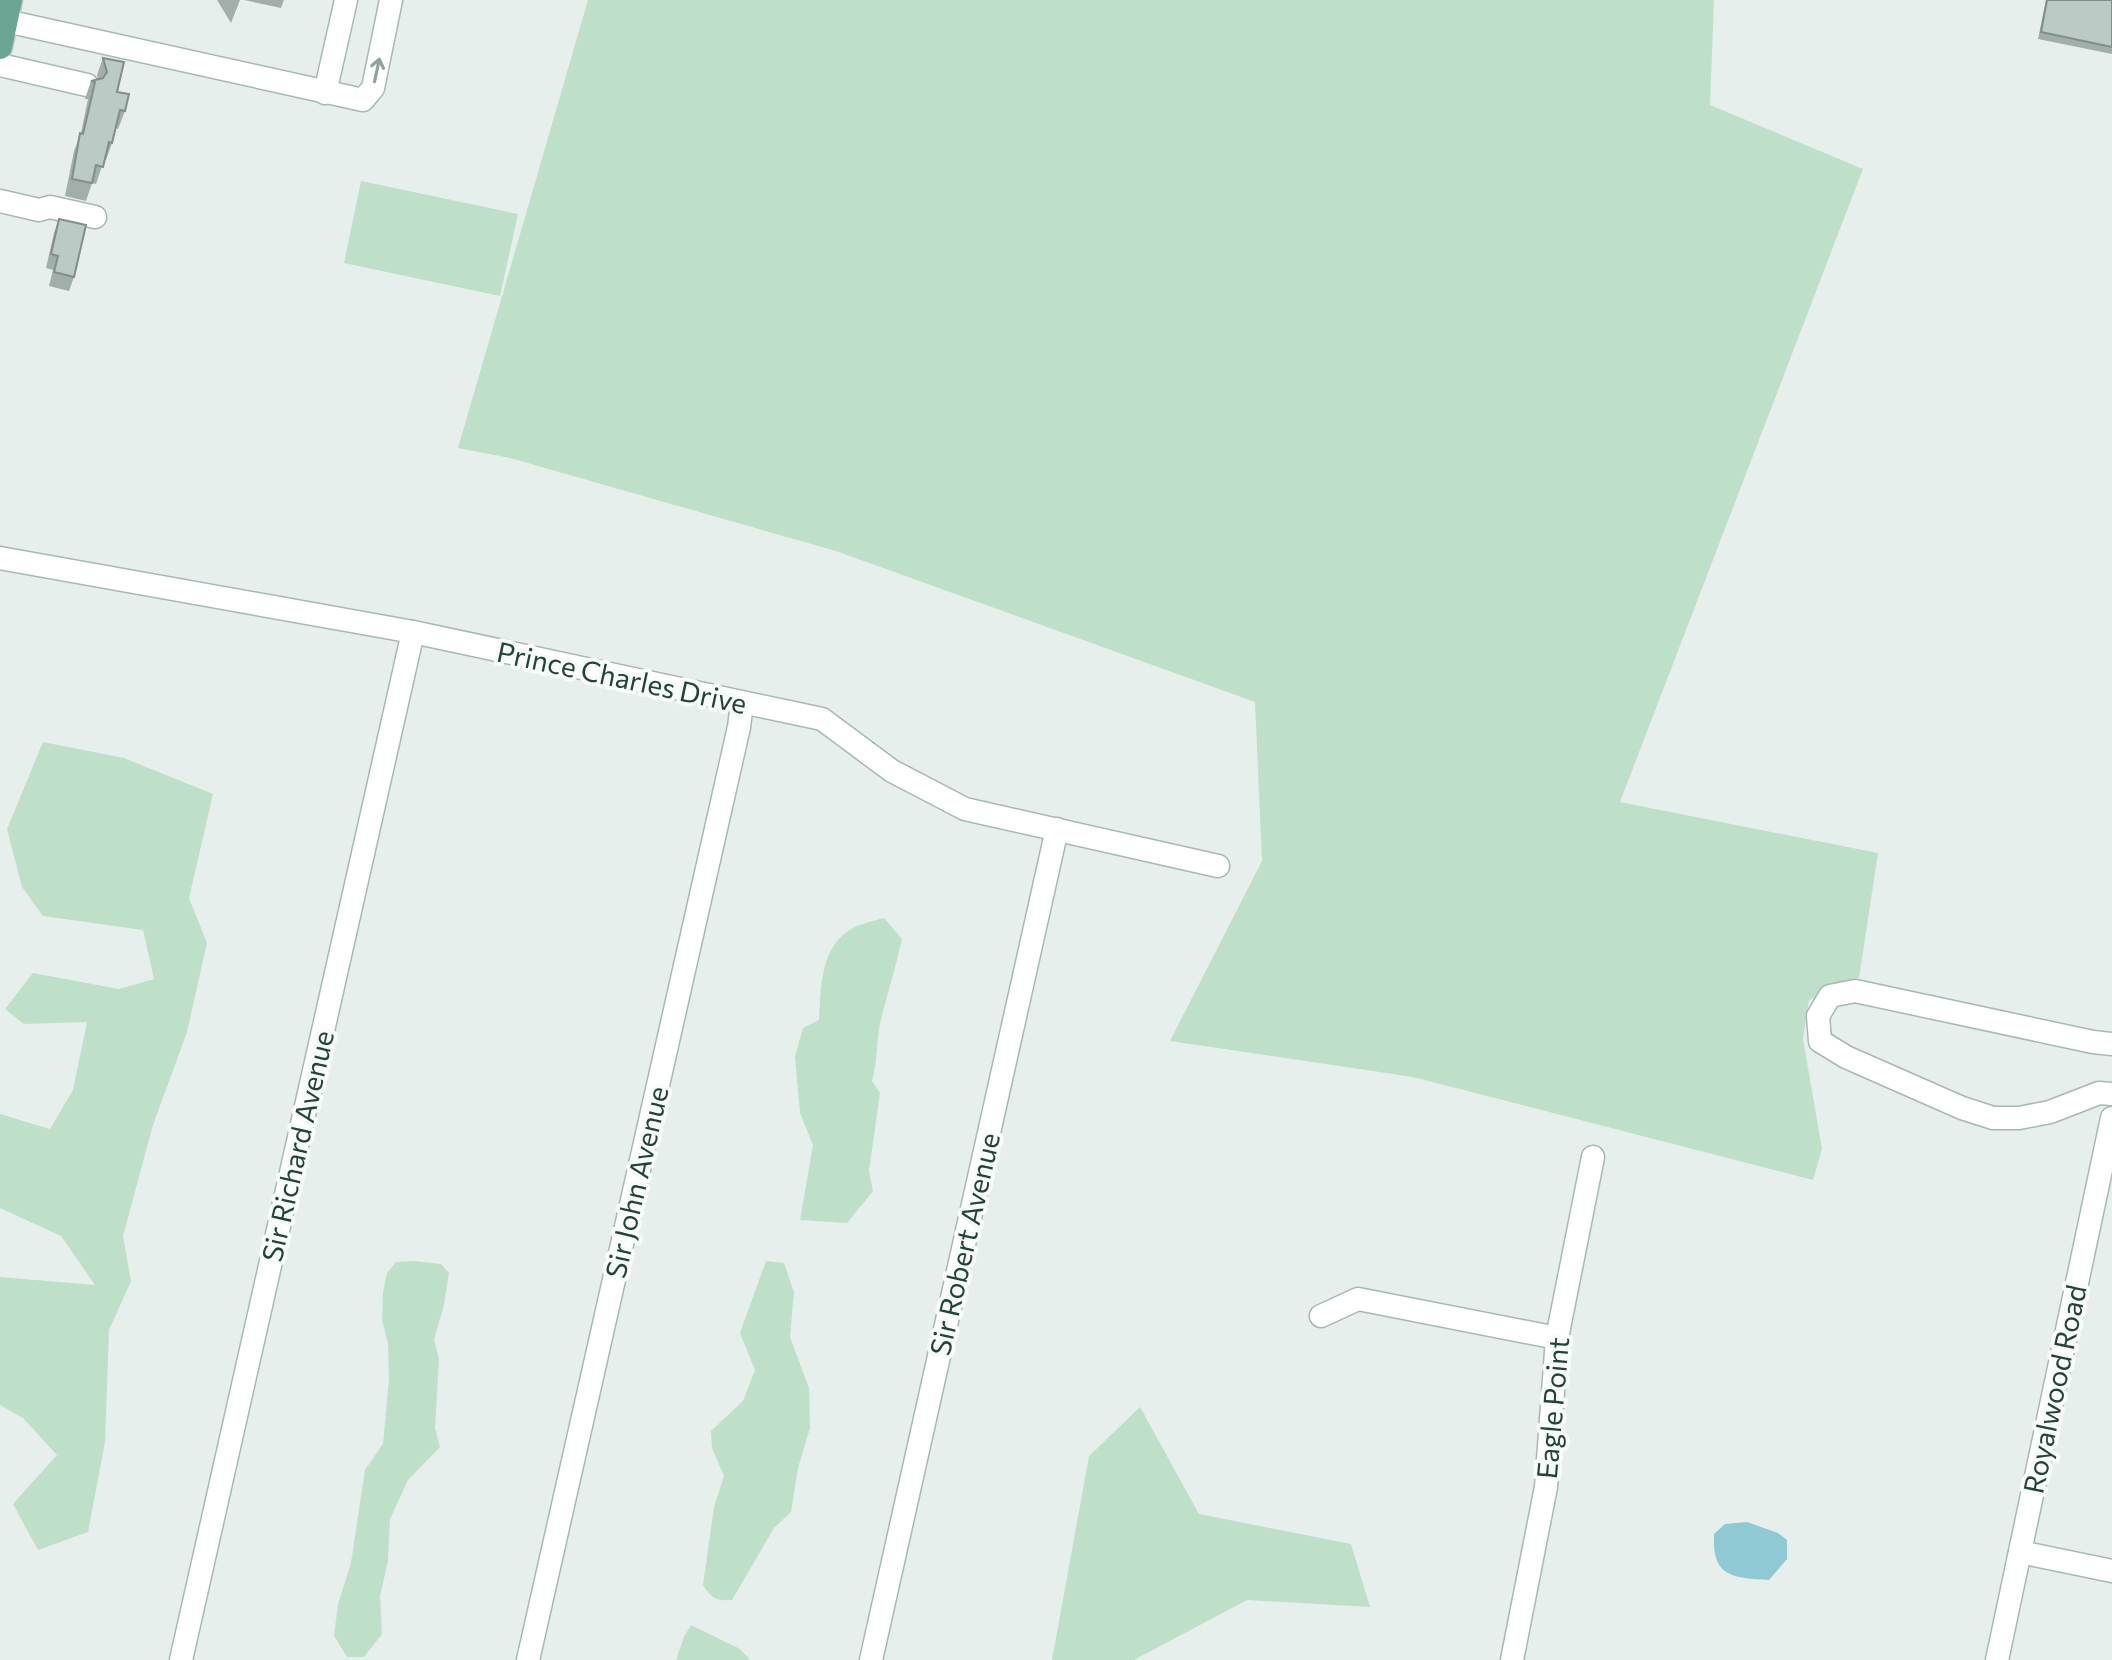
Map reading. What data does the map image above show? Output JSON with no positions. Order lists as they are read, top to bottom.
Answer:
{
  "streets": {
    "street": [
      "Prince Charles Drive",
      "Sir Richard Avenue",
      "Sir John Avenue",
      "Sir Robert Avenue",
      "Royalwood Road",
      "Eagle Point"
    ]
  },
  "crossings": [
    ["Prince Charles Drive", "Sir Richard Avenue"],
    ["Prince Charles Drive", "Sir John Avenue"],
    ["Prince Charles Drive", "Sir Robert Avenue"]
  ]
}
